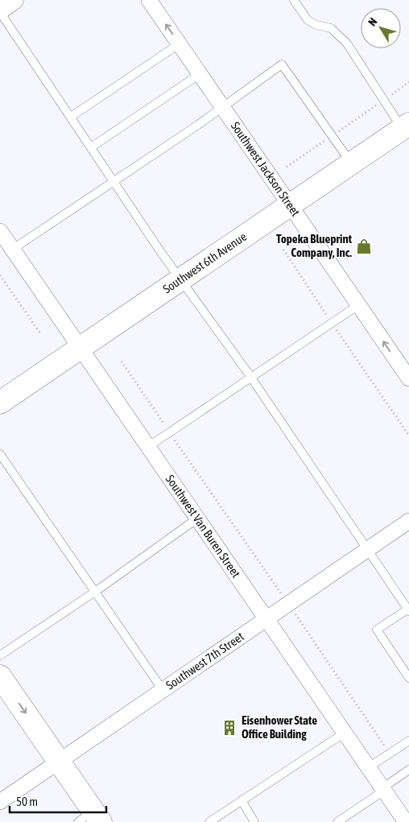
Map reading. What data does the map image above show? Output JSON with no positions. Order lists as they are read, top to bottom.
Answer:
{
  "streets": {
    "main road": ["Southwest 6th Avenue"],
    "street": ["Southwest Jackson Street", "Southwest Van Buren Street", "Southwest 7th Street"]
  },
  "crossings": [
    ["Southwest Jackson Street", "Southwest 6th Avenue"],
    ["Southwest 6th Avenue", "Southwest Van Buren Street"],
    ["Southwest Van Buren Street", "Southwest 7th Street"]
  ],
  "places": {
    "shop": ["Topeka Blueprint Company, Inc."],
    "building": ["Eisenhower State Office Building"]
  },
  "scale_bar": "50 m",
  "north": "top left"
}
